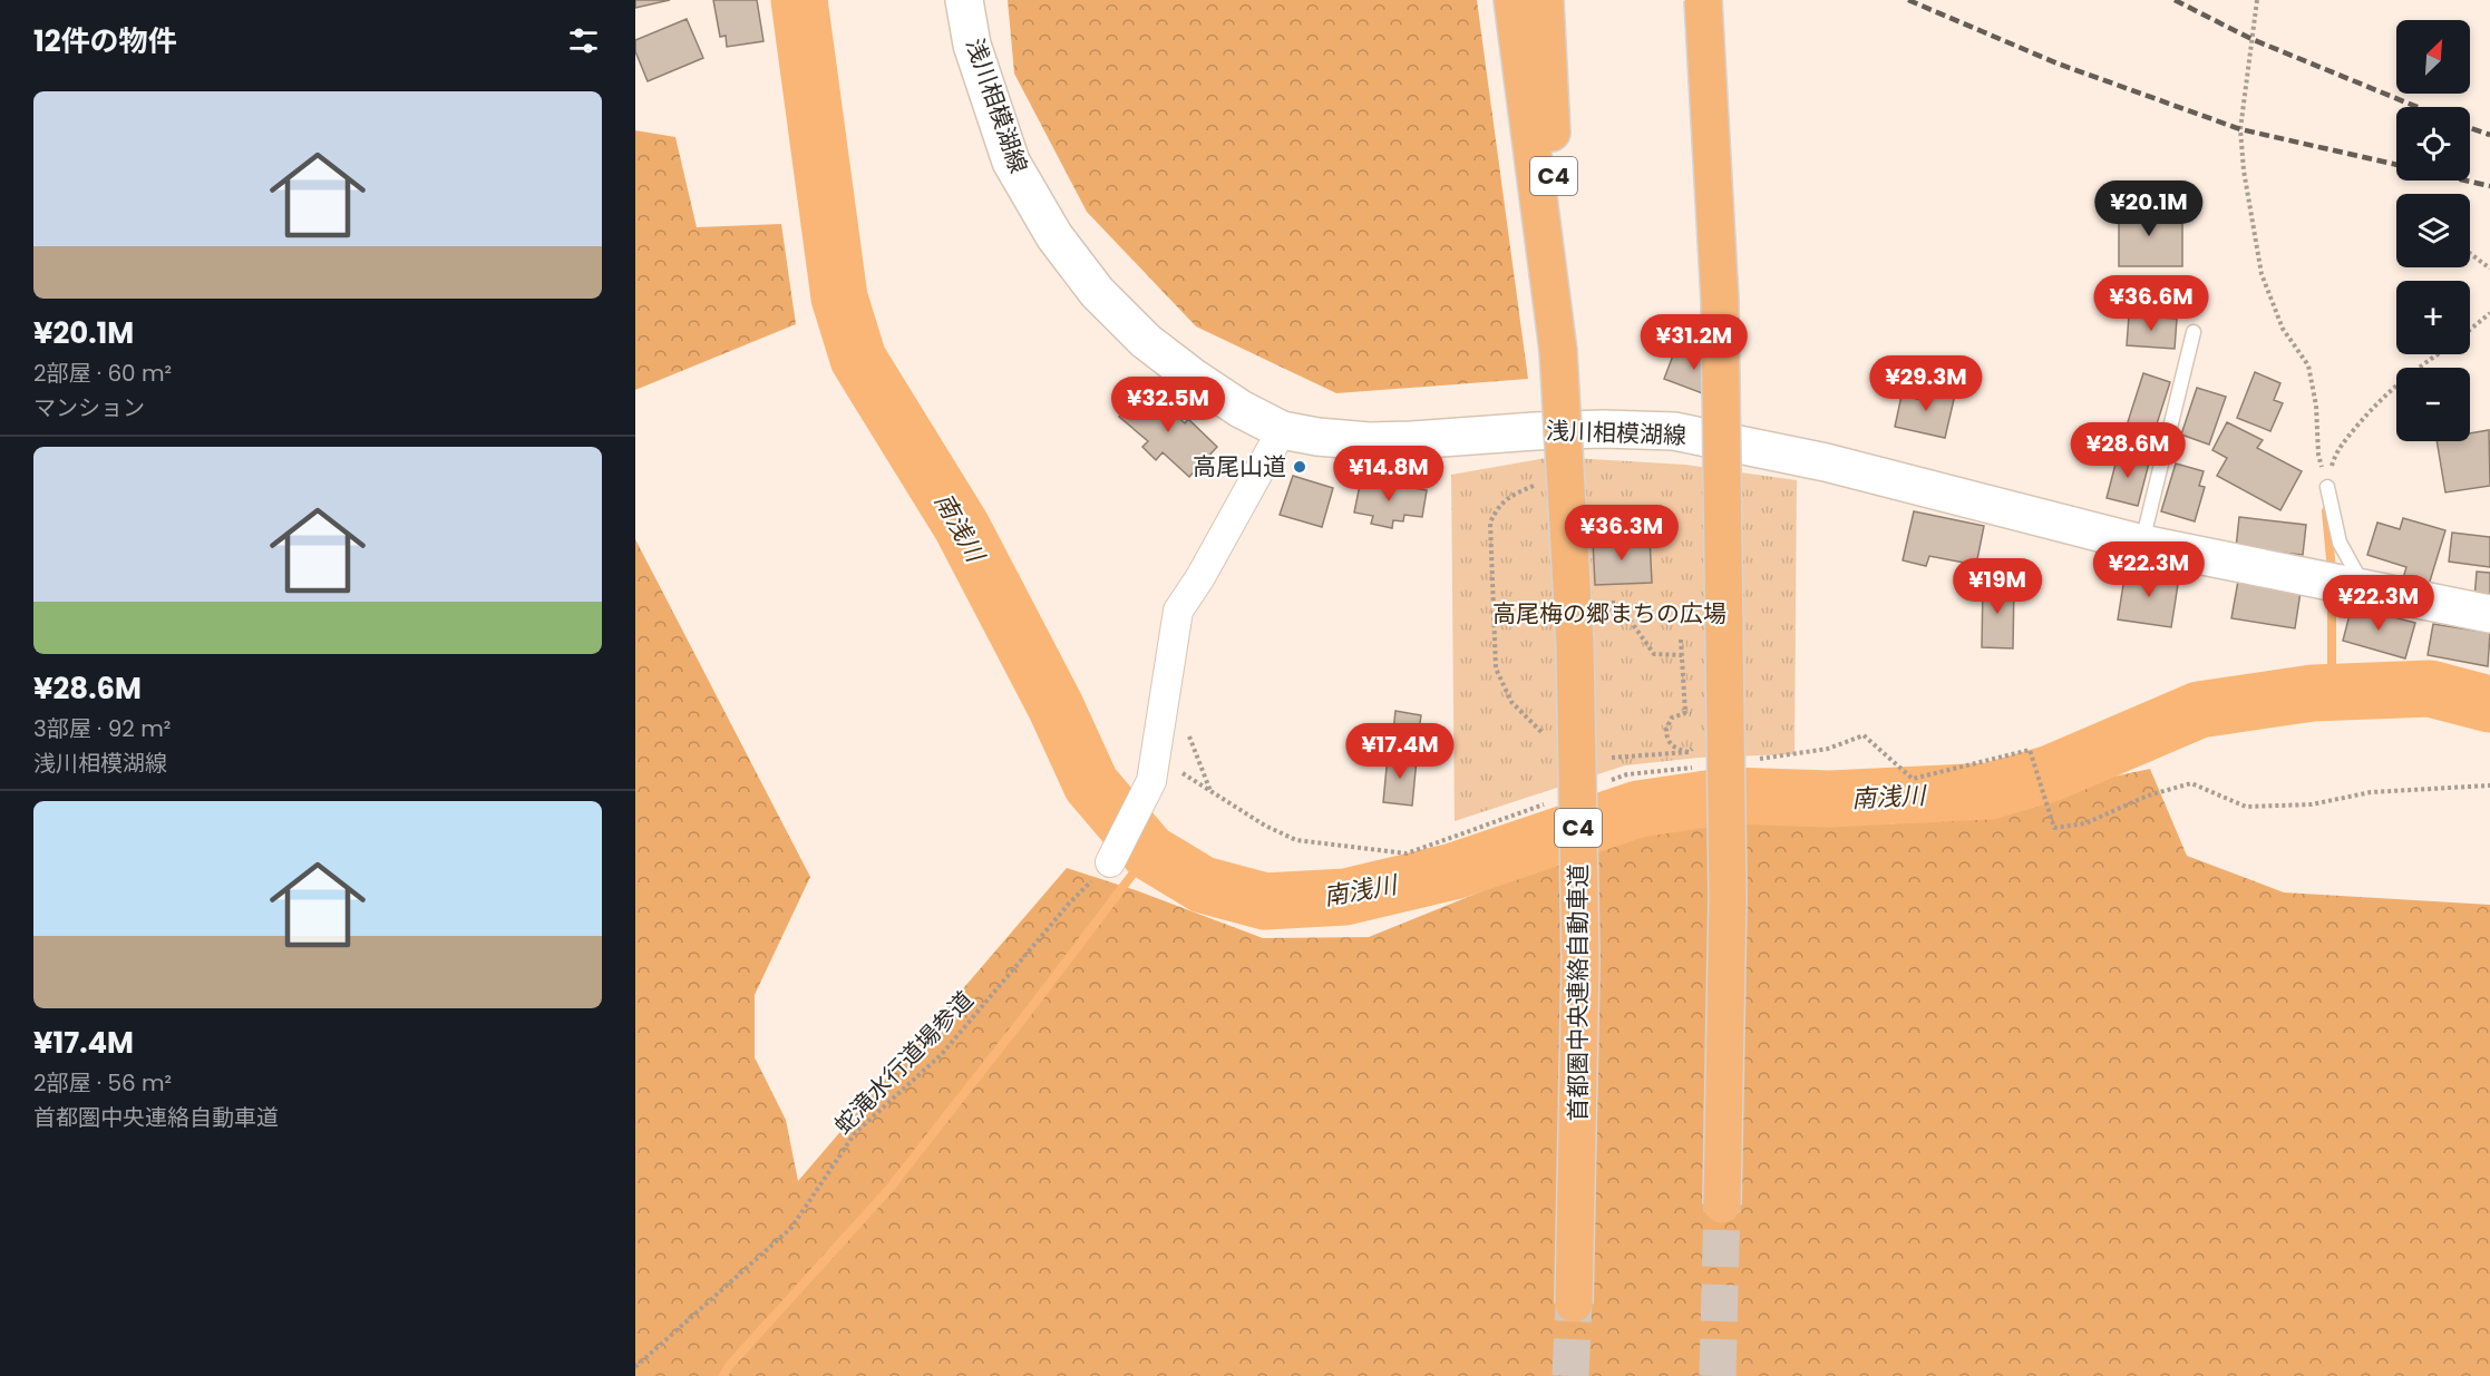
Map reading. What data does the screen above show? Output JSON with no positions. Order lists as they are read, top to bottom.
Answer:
{
  "streets": {
    "highway": ["C4", "首都圏中央連絡自動車道"],
    "main road": ["浅川相模湖線"],
    "path": ["蛇滝水行道場参道"]
  },
  "water": ["南浅川"],
  "parks": ["高尾梅の郷まちの広場"],
  "places": ["高尾山道"],
  "north": "top right",
  "page": {
    "heading": "12件の物件",
    "map_buttons": ["+", "−"],
    "list": [
      {
        "name": "¥20.1M",
        "note": "2部屋 · 60 m² · マンション"
      },
      {
        "name": "¥28.6M",
        "note": "3部屋 · 92 m² · 浅川相模湖線"
      },
      {
        "name": "¥17.4M",
        "note": "2部屋 · 56 m² · 首都圏中央連絡自動車道"
      }
    ],
    "price": [
      "¥20.1M",
      "¥36.6M",
      "¥31.2M",
      "¥29.3M",
      "¥32.5M",
      "¥28.6M",
      "¥14.8M",
      "¥36.3M",
      "¥22.3M",
      "¥19M",
      "¥22.3M",
      "¥17.4M"
    ]
  }
}
